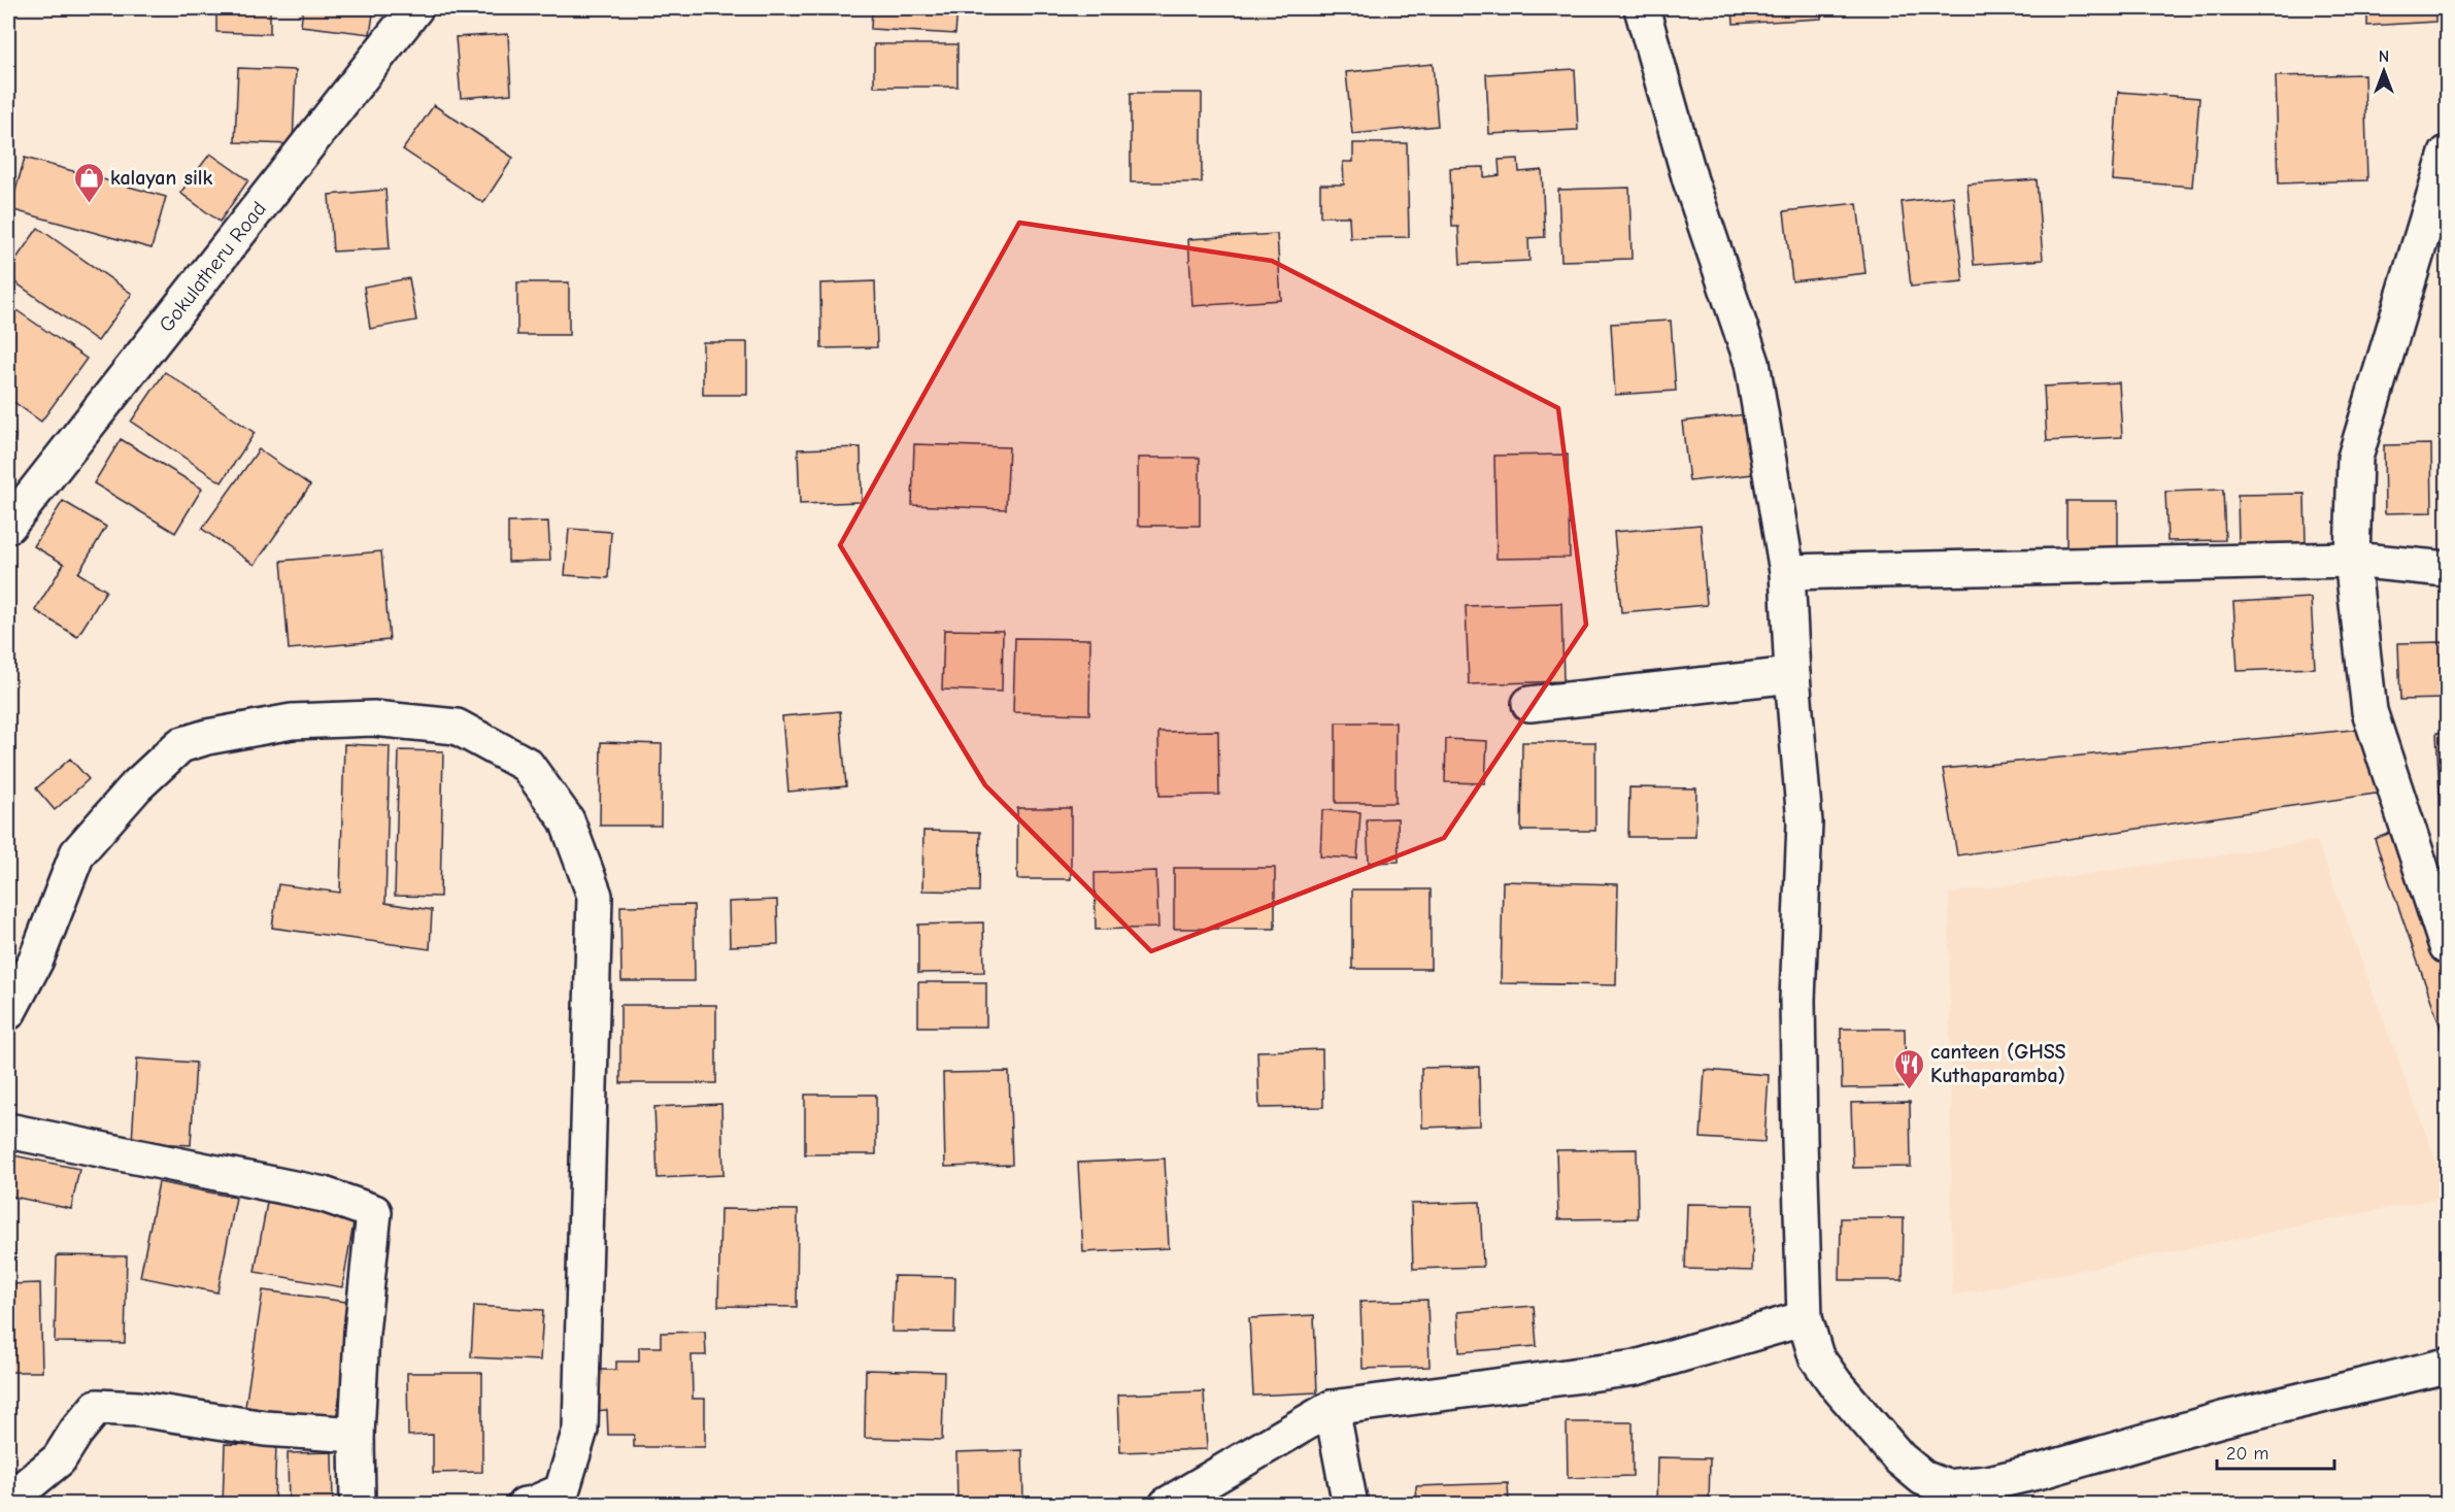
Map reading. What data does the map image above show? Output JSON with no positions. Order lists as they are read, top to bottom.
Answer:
{
  "streets": {
    "street": ["Gokulatheru Road"]
  },
  "places": {
    "shop": ["kalayan silk"],
    "restaurant": ["canteen (GHSS Kuthaparamba)"]
  },
  "scale_bar": "20 m",
  "north": "top"
}
